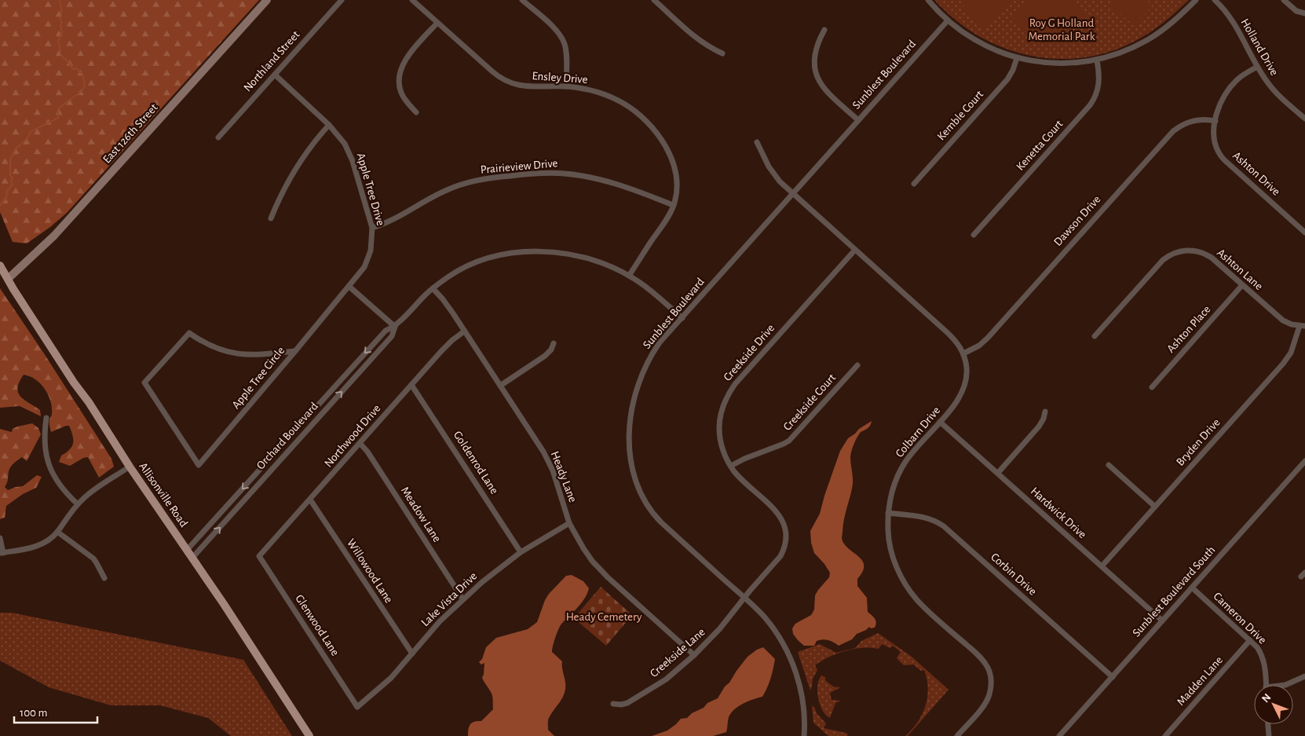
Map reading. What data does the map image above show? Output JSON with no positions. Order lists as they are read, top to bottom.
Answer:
{
  "streets": {
    "main road": ["East 126th Street", "Allisonville Road"],
    "street": [
      "Holland Drive",
      "Northland Street",
      "Sunblest Boulevard",
      "Ensley Drive",
      "Kemble Court",
      "Kenetta Court",
      "Prairieview Drive",
      "Ashton Drive",
      "Apple Tree Drive",
      "Dawson Drive",
      "Ashton Lane",
      "Ashton Place",
      "Creekside Drive",
      "Apple Tree Circle",
      "Creekside Court",
      "Colbarn Drive",
      "Orchard Boulevard",
      "Northwood Drive",
      "Bryden Drive",
      "Goldenrod Lane",
      "Heady Lane",
      "Hardwick Drive",
      "Meadow Lane",
      "Willowood Lane",
      "Corbin Drive",
      "Sunblest Boulevard South",
      "Lake Vista Drive",
      "Cameron Drive",
      "Glenwood Lane",
      "Creekside Lane",
      "Madden Lane"
    ]
  },
  "crossings": [
    ["Holland Drive", "Ashton Drive"],
    ["Northland Street", "Apple Tree Drive"],
    ["Sunblest Boulevard", "Creekside Drive"],
    ["Sunblest Boulevard", "Colbarn Drive"],
    ["Sunblest Boulevard", "Orchard Boulevard"],
    ["Sunblest Boulevard", "Creekside Lane"],
    ["Ensley Drive", "Prairieview Drive"],
    ["Ensley Drive", "Orchard Boulevard"],
    ["East 126th Street", "Allisonville Road"],
    ["Prairieview Drive", "Apple Tree Drive"],
    ["Ashton Drive", "Dawson Drive"],
    ["Apple Tree Drive", "Apple Tree Circle"],
    ["Dawson Drive", "Colbarn Drive"],
    ["Ashton Lane", "Ashton Place"],
    ["Ashton Lane", "Bryden Drive"],
    ["Creekside Drive", "Creekside Court"],
    ["Creekside Drive", "Colbarn Drive"],
    ["Creekside Drive", "Creekside Lane"],
    ["Colbarn Drive", "Hardwick Drive"],
    ["Colbarn Drive", "Corbin Drive"],
    ["Orchard Boulevard", "Heady Lane"],
    ["Orchard Boulevard", "Allisonville Road"],
    ["Northwood Drive", "Goldenrod Lane"],
    ["Northwood Drive", "Heady Lane"],
    ["Northwood Drive", "Meadow Lane"],
    ["Northwood Drive", "Willowood Lane"],
    ["Northwood Drive", "Glenwood Lane"],
    ["Bryden Drive", "Hardwick Drive"],
    ["Goldenrod Lane", "Lake Vista Drive"],
    ["Heady Lane", "Lake Vista Drive"],
    ["Heady Lane", "Creekside Lane"],
    ["Hardwick Drive", "Sunblest Boulevard South"],
    ["Meadow Lane", "Lake Vista Drive"],
    ["Willowood Lane", "Lake Vista Drive"],
    ["Corbin Drive", "Sunblest Boulevard South"],
    ["Sunblest Boulevard South", "Cameron Drive"],
    ["Lake Vista Drive", "Glenwood Lane"],
    ["Cameron Drive", "Madden Lane"]
  ],
  "parks": ["Roy G Holland Memorial Park", "Heady Cemetery"],
  "scale_bar": "100 m",
  "north": "top left"
}
